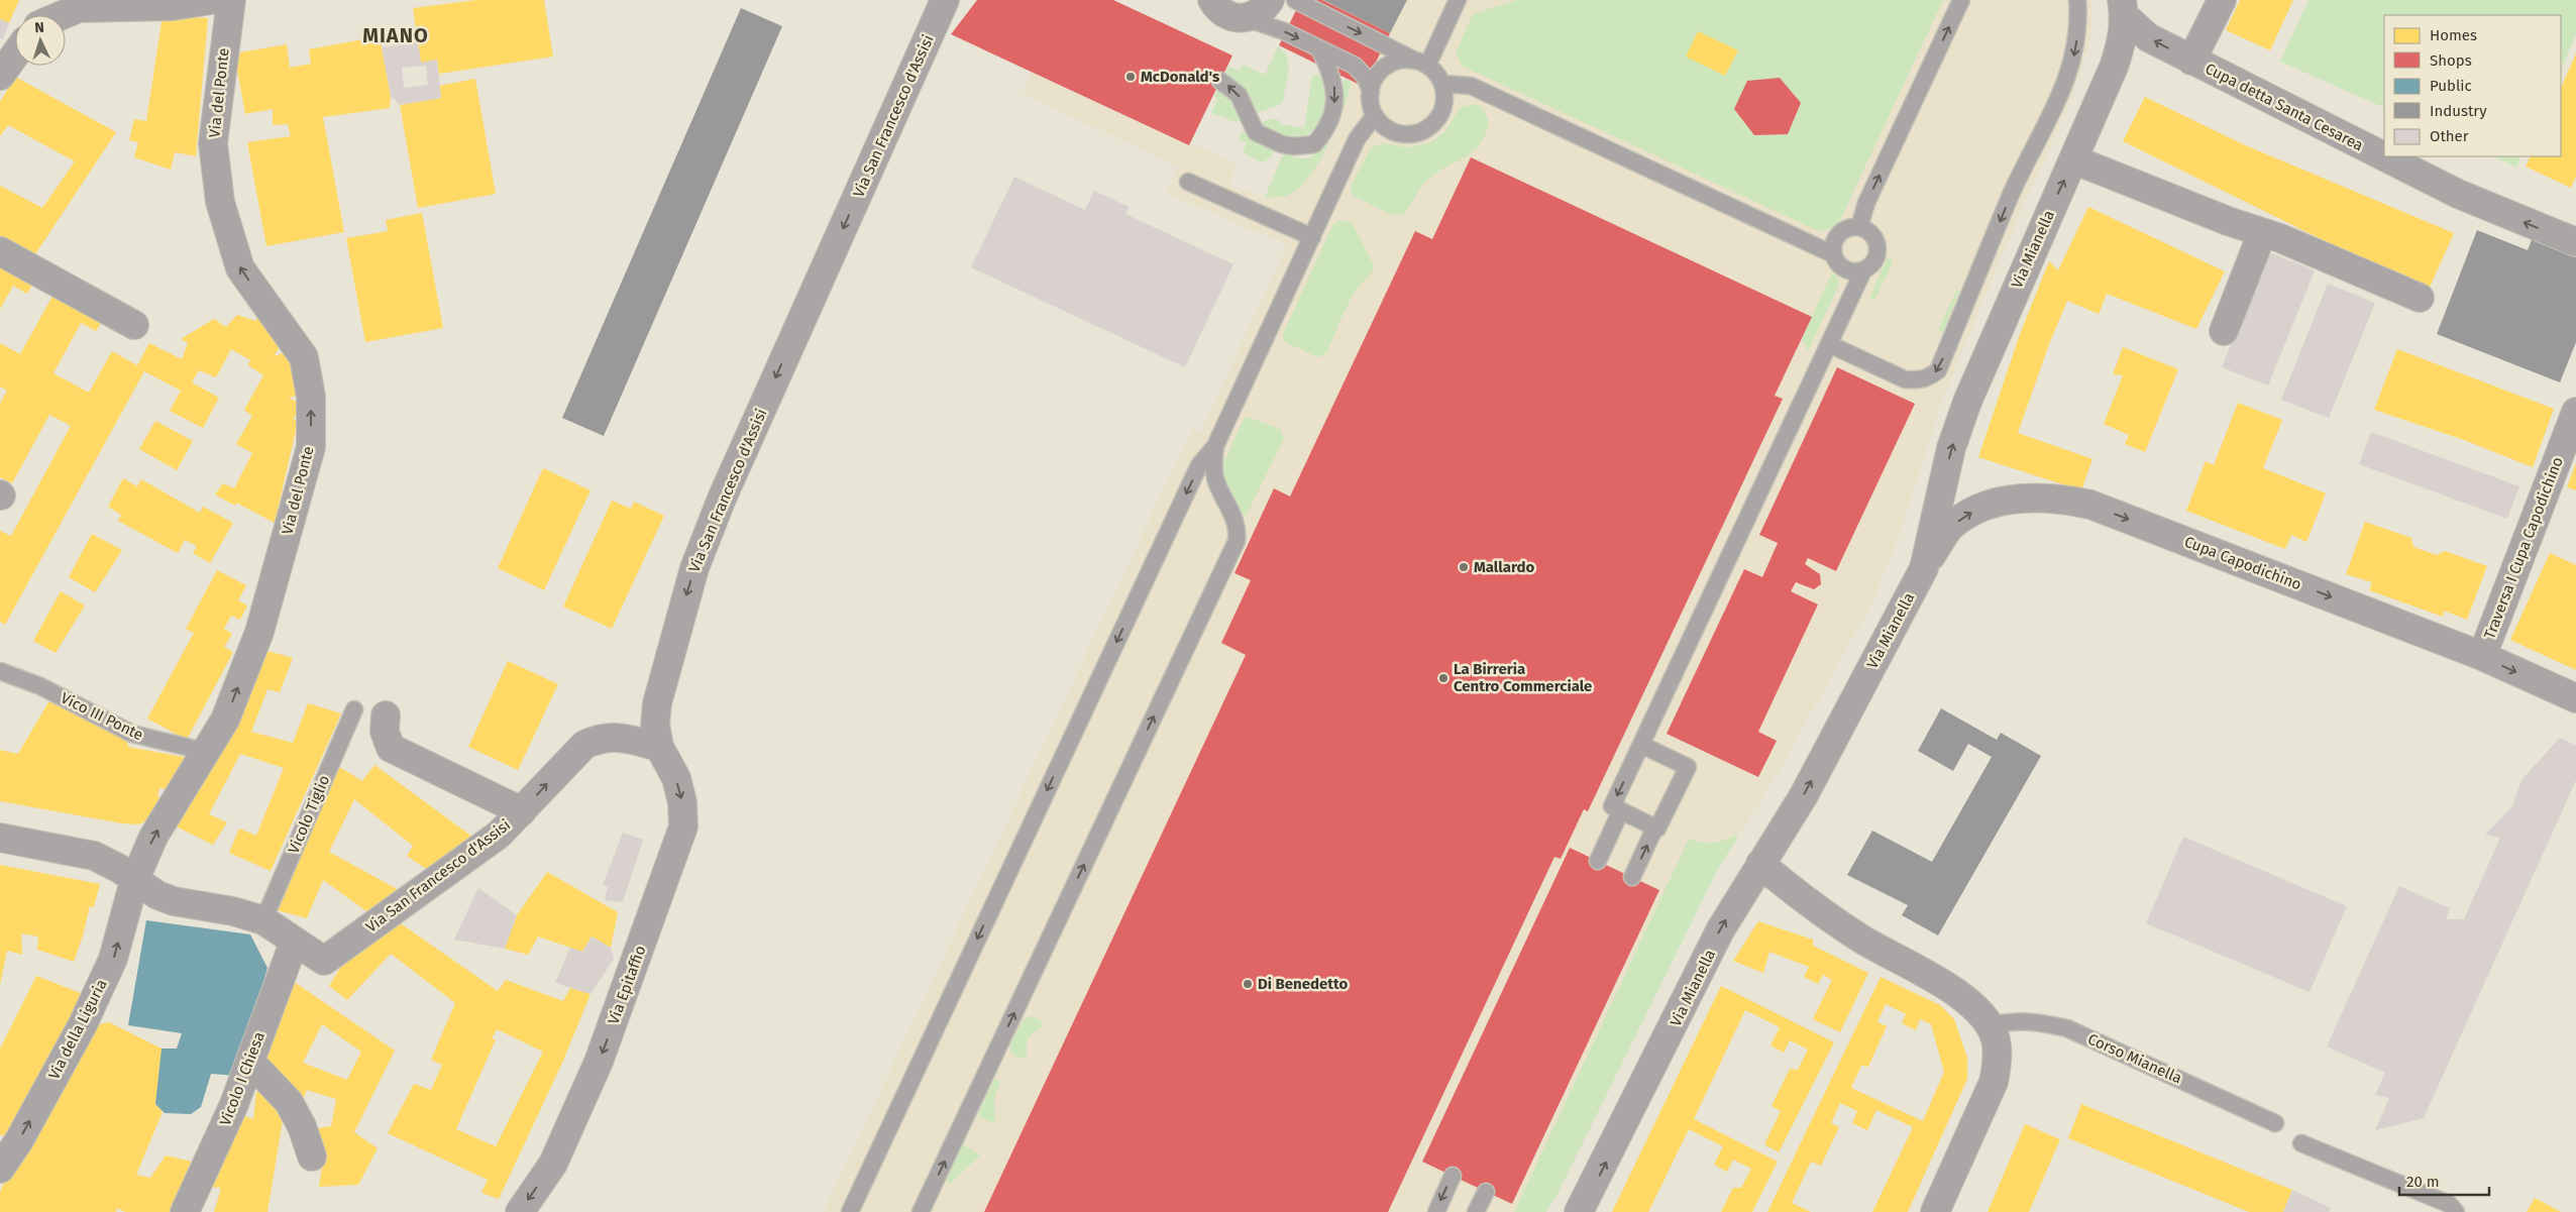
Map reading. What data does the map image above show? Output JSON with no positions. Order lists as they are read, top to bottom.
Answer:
{
  "streets": {
    "street": [
      "Via del Ponte",
      "Cupa detta Santa Cesarea",
      "Via San Francesco d'Assisi",
      "Via Mianella",
      "Traversa I Cupa Capodichino",
      "Cupa Capodichino",
      "Via Epitaffio",
      "Via della Liguria",
      "Vicolo I Chiesa"
    ],
    "lane": ["Vico III Ponte", "Vicolo Tiglio", "Corso Mianella"]
  },
  "crossings": [
    ["Via del Ponte", "Vico III Ponte"],
    ["Via del Ponte", "Via della Liguria"],
    ["Cupa detta Santa Cesarea", "Via Mianella"],
    ["Via San Francesco d'Assisi", "Via Epitaffio"],
    ["Via San Francesco d'Assisi", "Vicolo I Chiesa"],
    ["Via Mianella", "Cupa Capodichino"],
    ["Traversa I Cupa Capodichino", "Cupa Capodichino"]
  ],
  "one_way": [
    "Via del Ponte",
    "Via Mianella",
    "Cupa Capodichino",
    "Via Epitaffio",
    "Via della Liguria"
  ],
  "districts": ["MIANO"],
  "places": [
    "McDonald's",
    "Mallardo",
    "La Birreria Centro Commerciale",
    "Di Benedetto"
  ],
  "legend": [
    "Homes",
    "Shops",
    "Public",
    "Industry",
    "Other"
  ],
  "scale_bar": "20 m",
  "north": "top"
}
